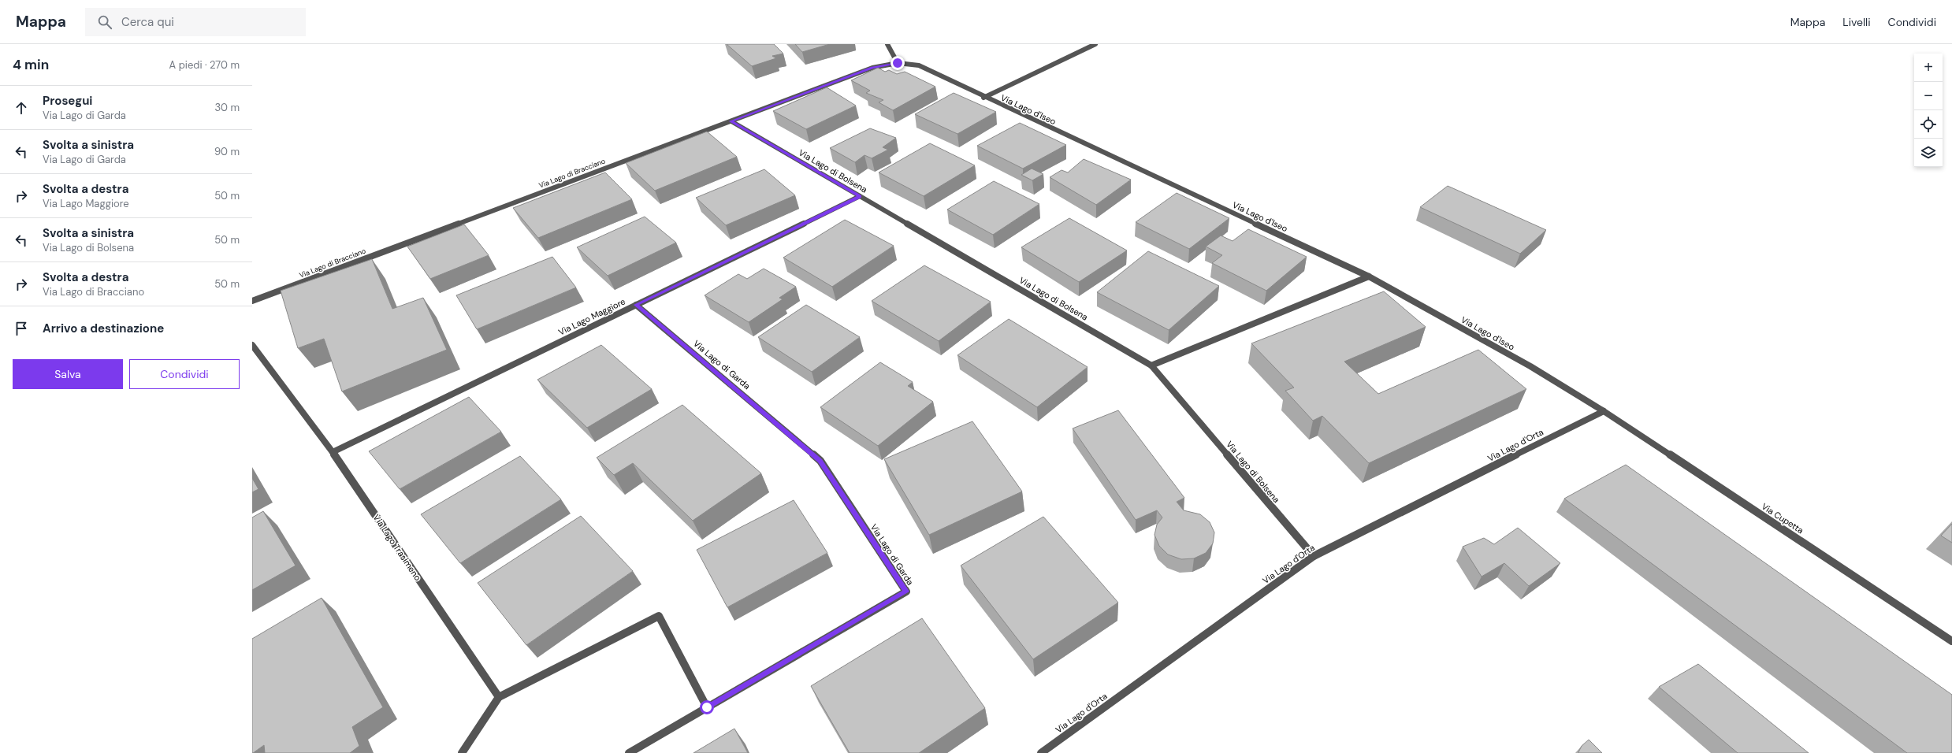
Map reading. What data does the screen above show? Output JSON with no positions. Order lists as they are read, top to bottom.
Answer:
{
  "streets": {
    "street": [
      "Via Lago d'Iseo",
      "Via Lago di Bolsena",
      "Via Lago di Bracciano",
      "Via Lago Maggiore",
      "Via Lago di Garda",
      "Via Lago d'Orta",
      "Via Cupetta",
      "Via Lago Trasimeno"
    ]
  },
  "crossings": [
    ["Via Lago d'Iseo", "Via Lago di Bracciano"],
    ["Via Lago d'Iseo", "Via Lago d'Orta"],
    ["Via Lago d'Iseo", "Via Cupetta"],
    ["Via Lago di Bolsena", "Via Lago di Bracciano"],
    ["Via Lago di Bolsena", "Via Lago Maggiore"],
    ["Via Lago di Bolsena", "Via Lago d'Orta"],
    ["Via Lago Maggiore", "Via Lago di Garda"],
    ["Via Lago Maggiore", "Via Lago Trasimeno"],
    ["Via Lago d'Orta", "Via Cupetta"]
  ],
  "page": {
    "header": "Mappa",
    "search": "Cerca qui",
    "nav": ["Mappa", "Livelli", "Condividi"],
    "heading": ["4 min", "A piedi · 270 m"],
    "map_buttons": ["+", "−"],
    "list": [
      ["Prosegui", "Via Lago di Garda", "30 m"],
      ["Svolta a sinistra", "Via Lago di Garda", "90 m"],
      ["Svolta a destra", "Via Lago Maggiore", "50 m"],
      ["Svolta a sinistra", "Via Lago di Bolsena", "50 m"],
      ["Svolta a destra", "Via Lago di Bracciano", "50 m"],
      "Arrivo a destinazione"
    ],
    "buttons": ["Salva", "Condividi"]
  }
}
